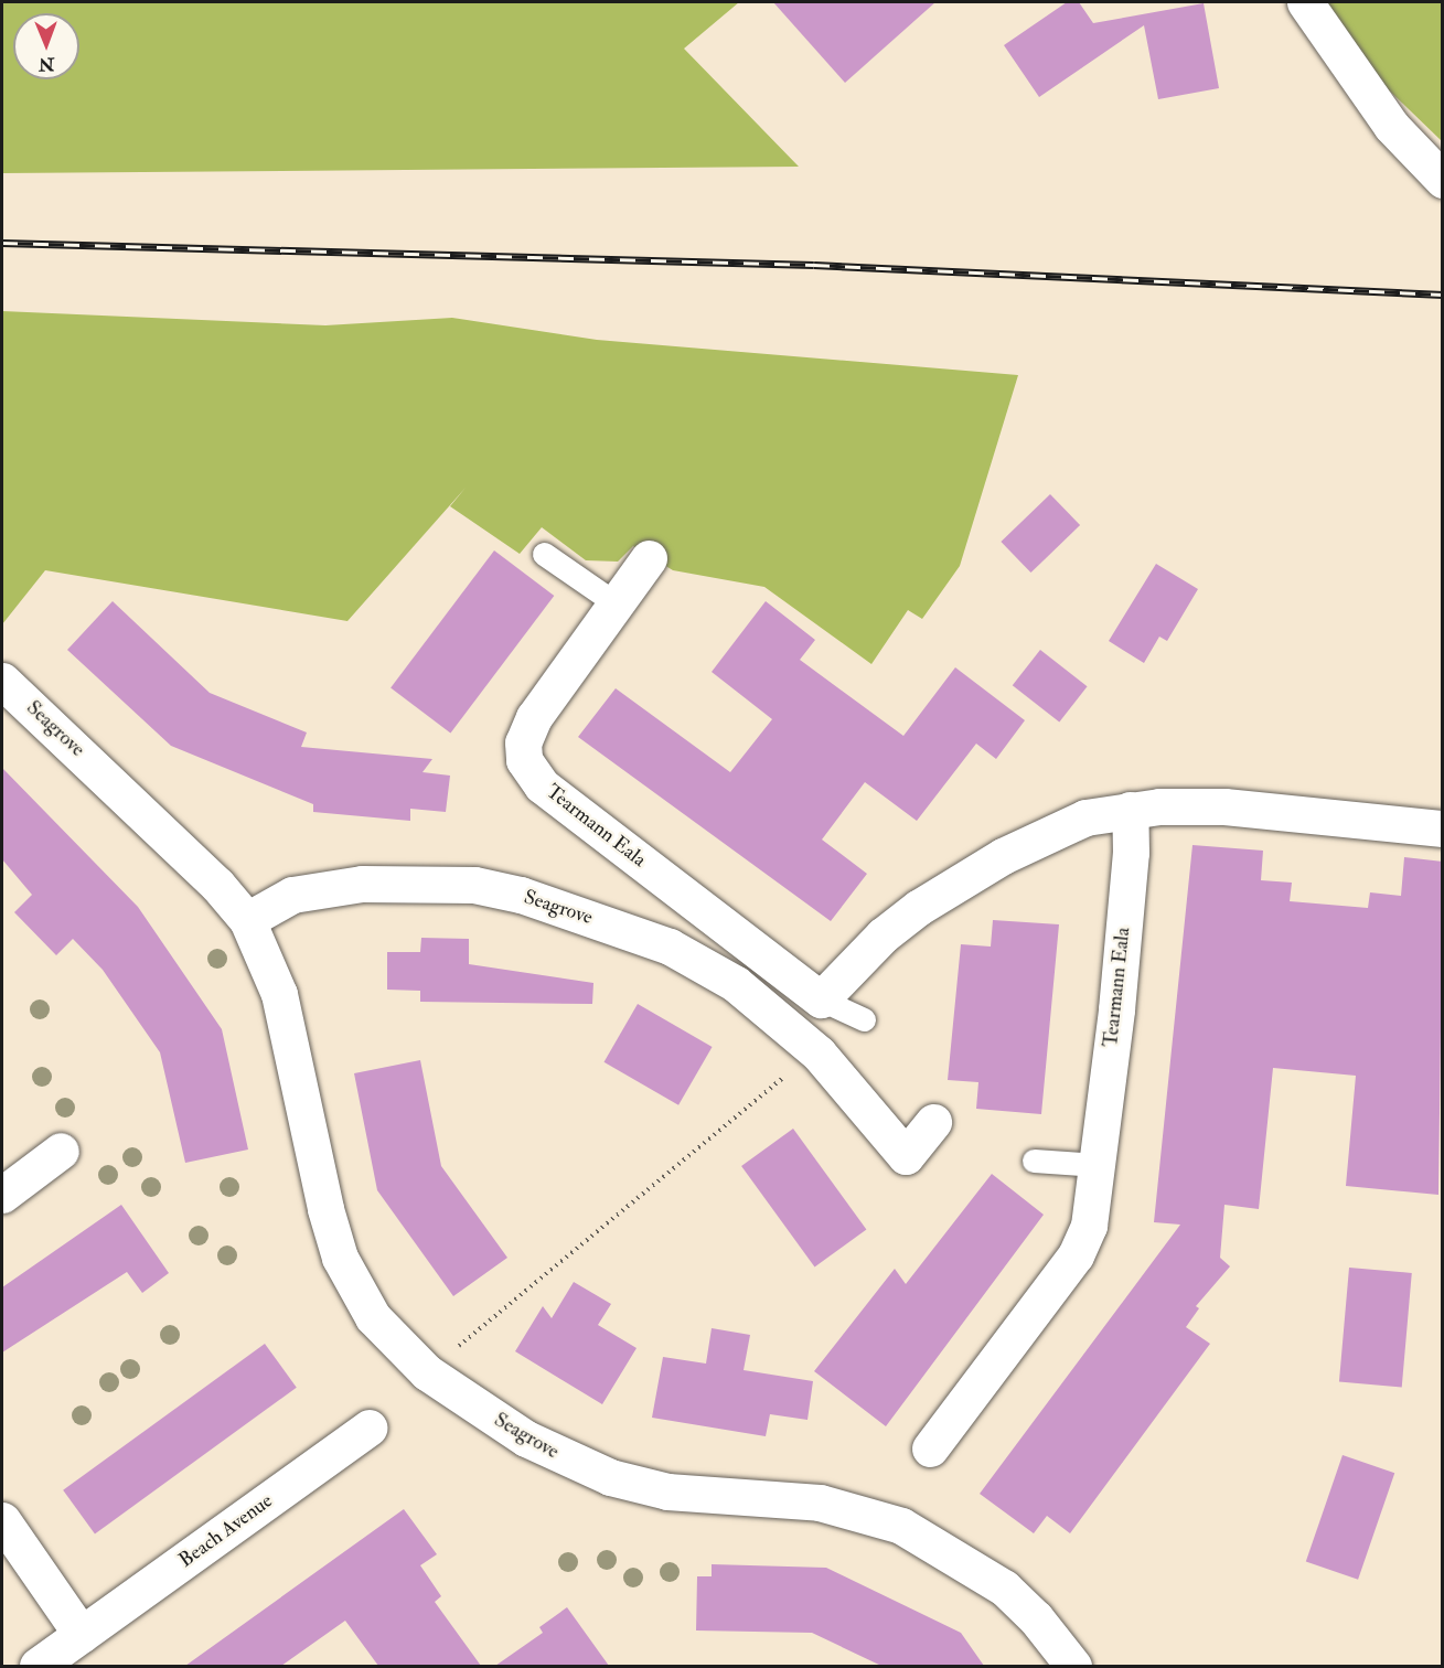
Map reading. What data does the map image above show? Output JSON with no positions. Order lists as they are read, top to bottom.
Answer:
{
  "streets": {
    "street": ["Seagrove", "Tearmann Eala", "Beach Avenue"]
  },
  "north": "bottom"
}
